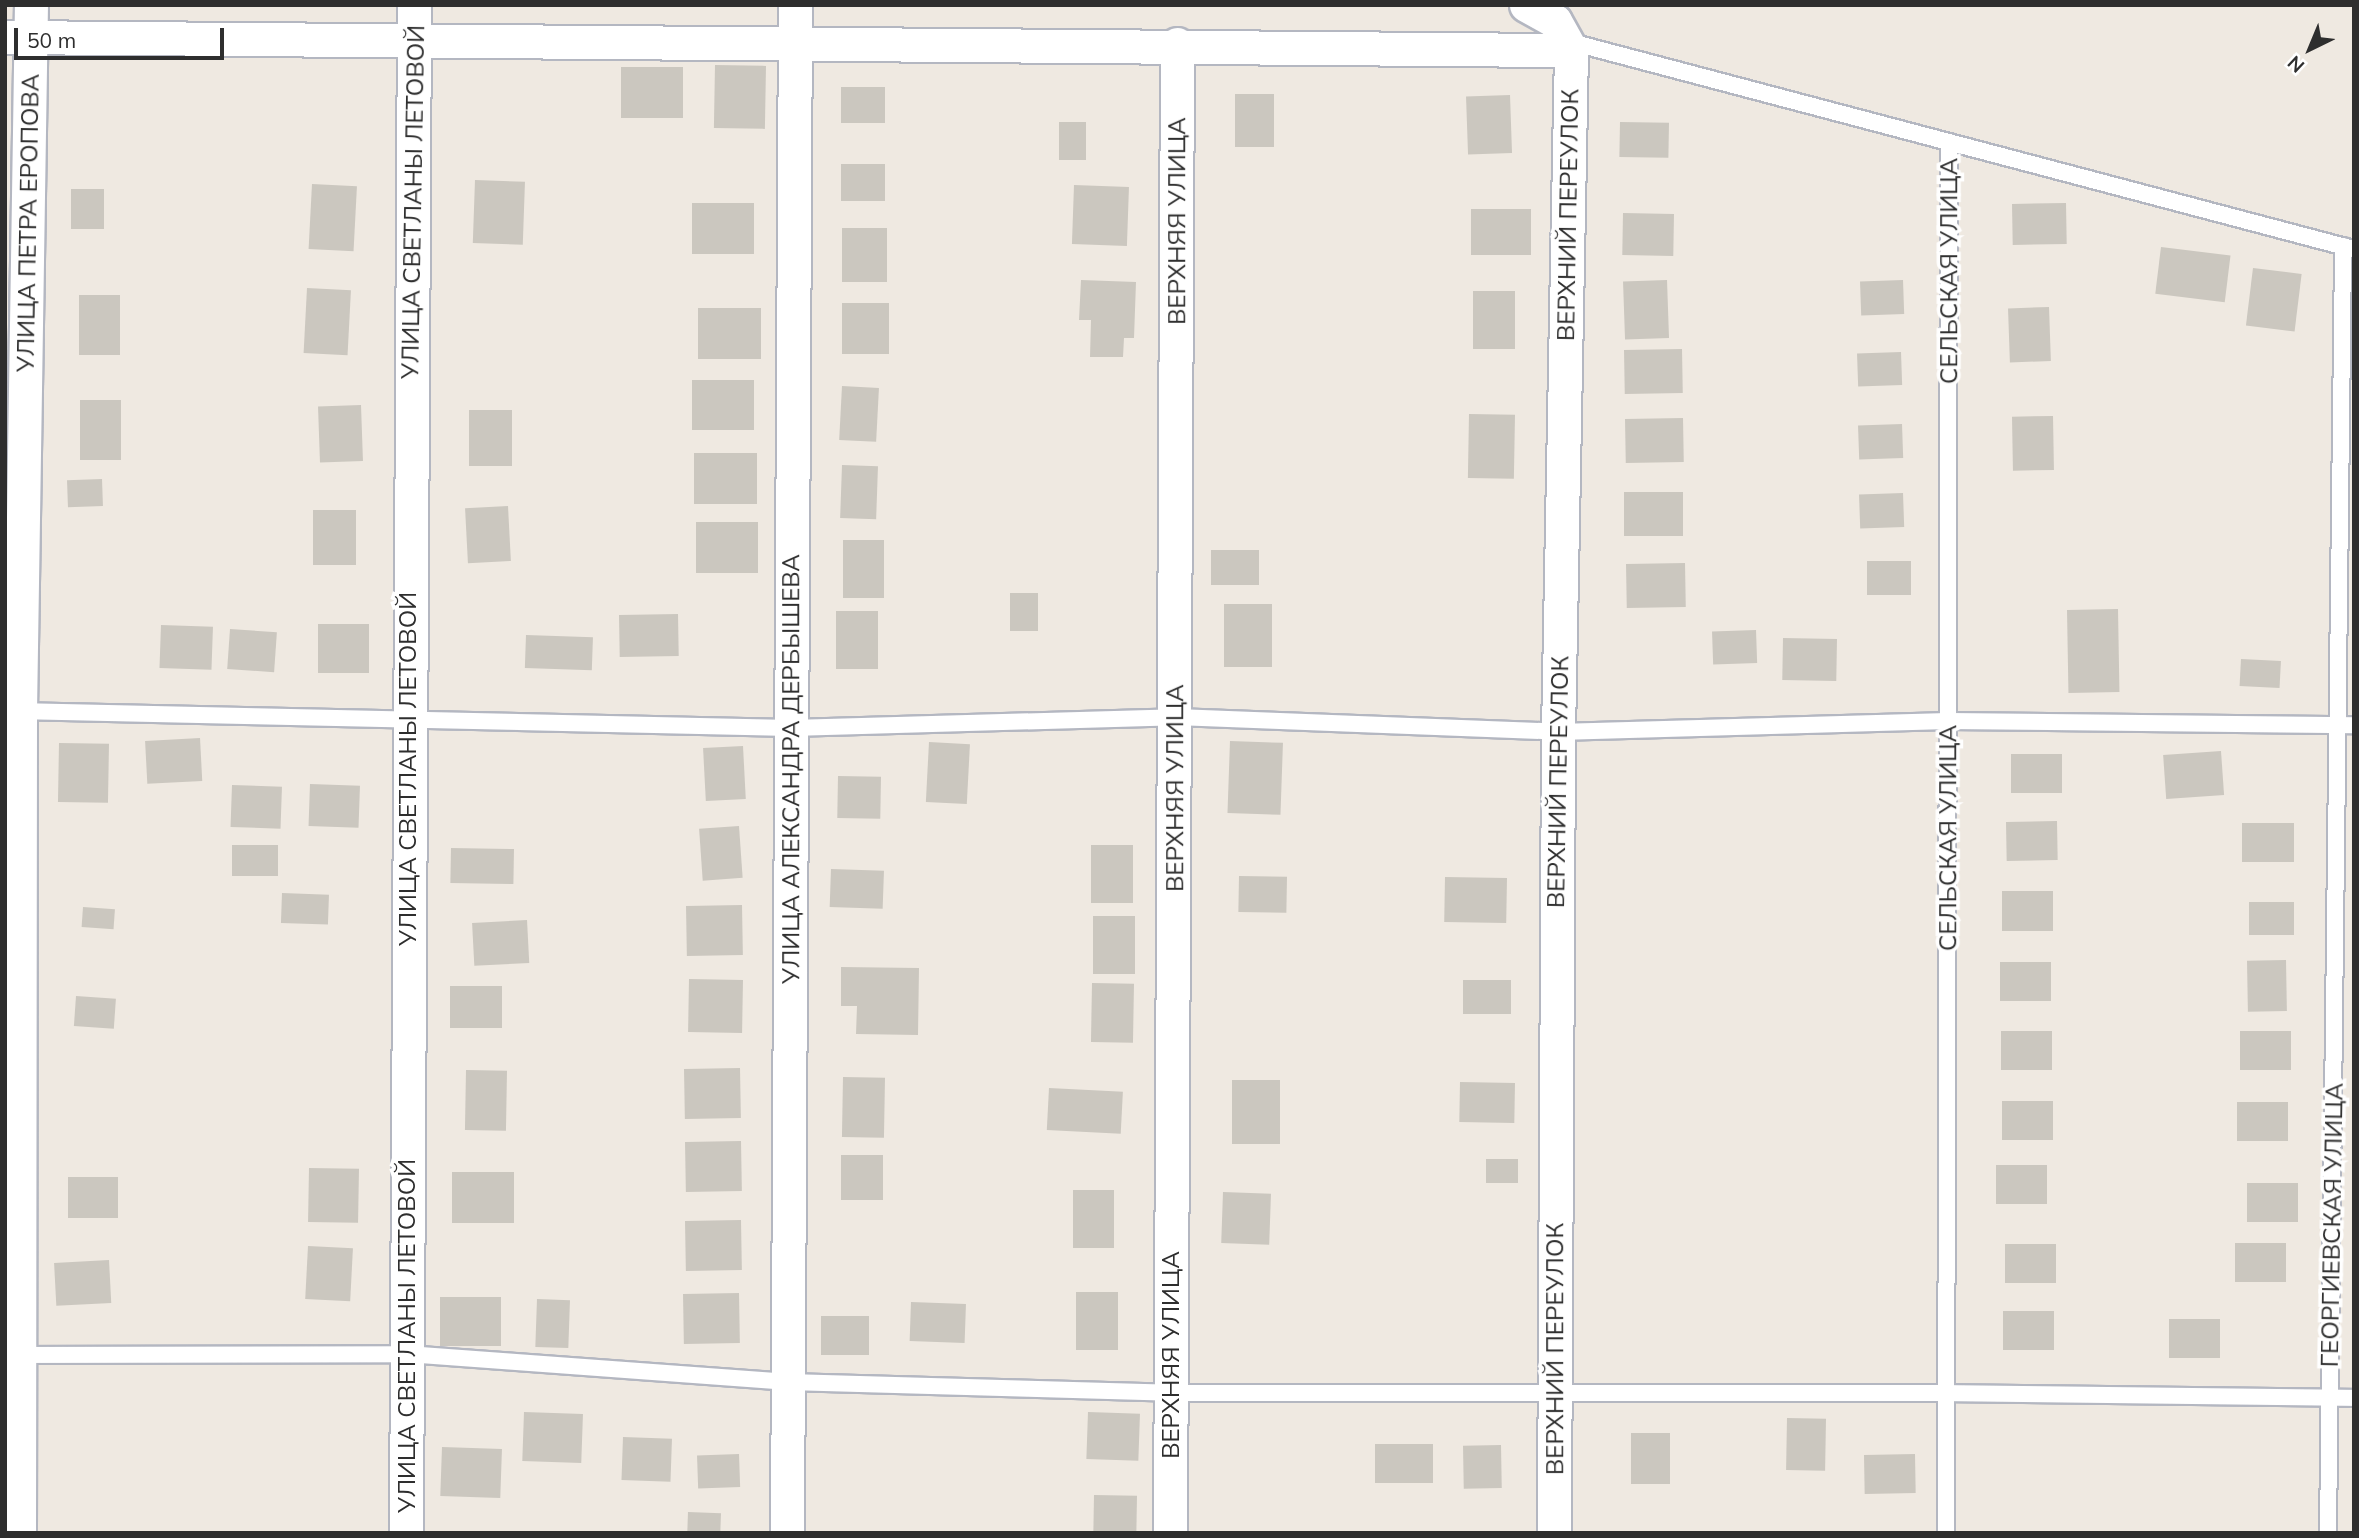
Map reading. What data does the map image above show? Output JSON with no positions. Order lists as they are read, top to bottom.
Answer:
{
  "streets": {
    "street": [
      "УЛИЦА СВЕТЛАНЫ ЛЕТОВОЙ",
      "ВЕРХНИЙ ПЕРЕУЛОК",
      "ВЕРХНЯЯ УЛИЦА",
      "УЛИЦА ПЕТРА ЕРОПОВА",
      "УЛИЦА АЛЕКСАНДРА ДЕРБЫШЕВА"
    ],
    "lane": ["СЕЛЬСКАЯ УЛИЦА", "ГЕОРГИЕВСКАЯ УЛИЦА"]
  },
  "scale_bar": "50 m",
  "north": "bottom left"
}
